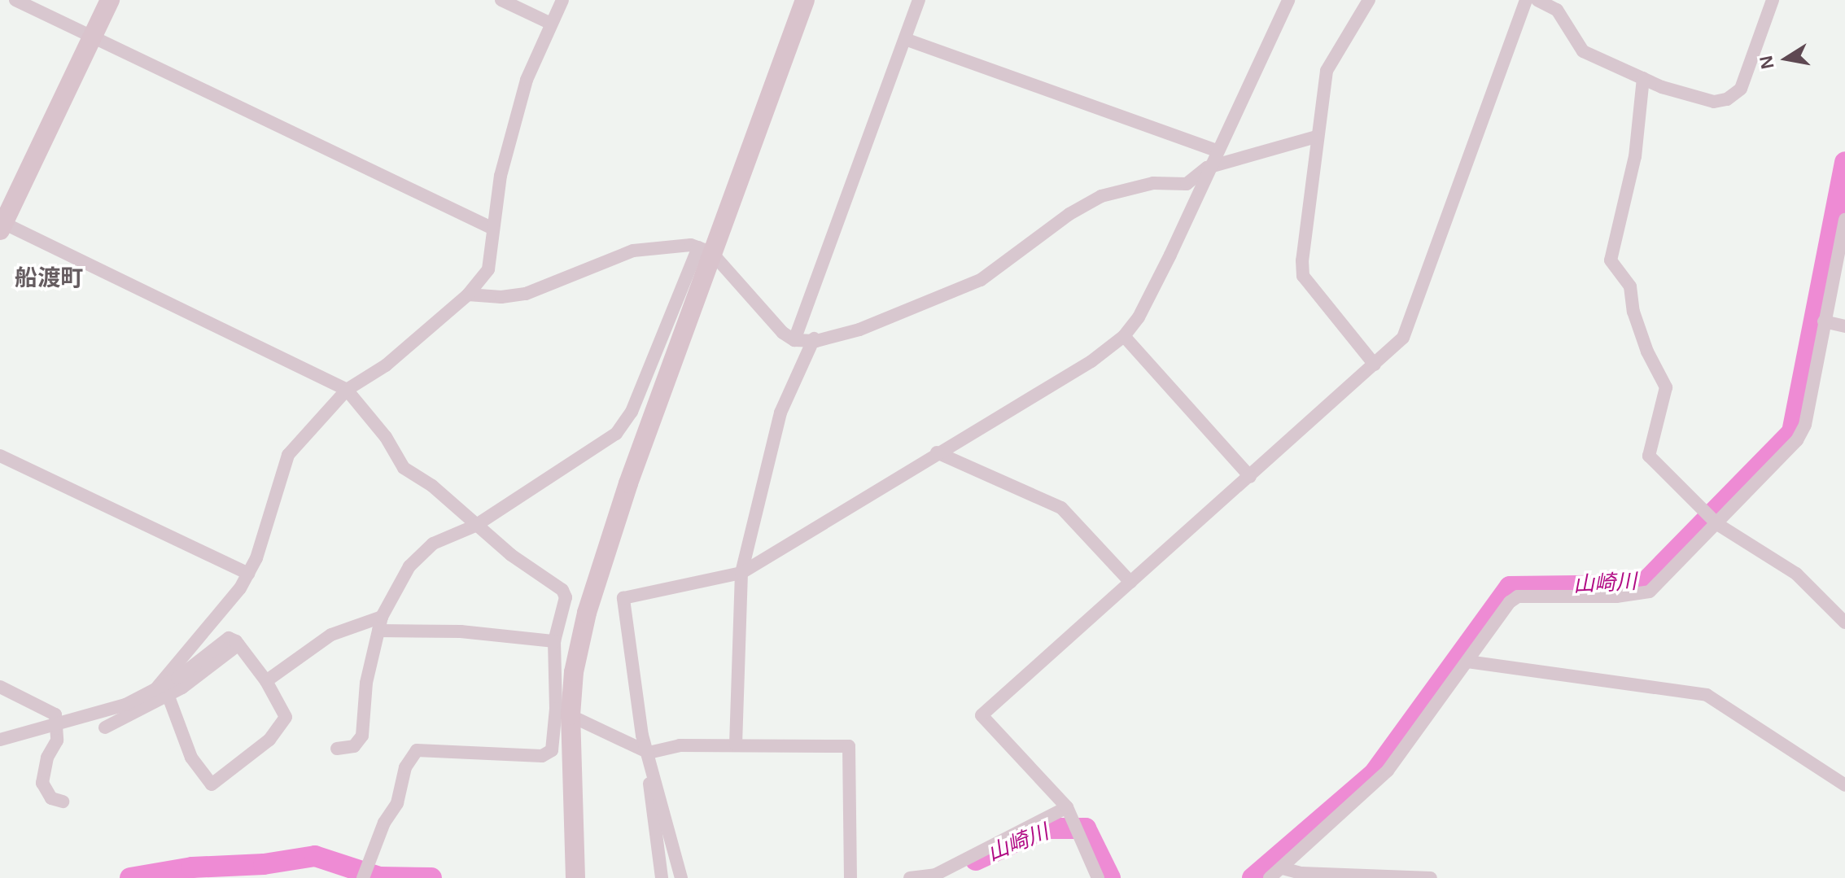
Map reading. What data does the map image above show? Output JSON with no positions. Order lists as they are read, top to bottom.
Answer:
{
  "districts": ["船渡町"],
  "water": ["山崎川"],
  "north": "left"
}
